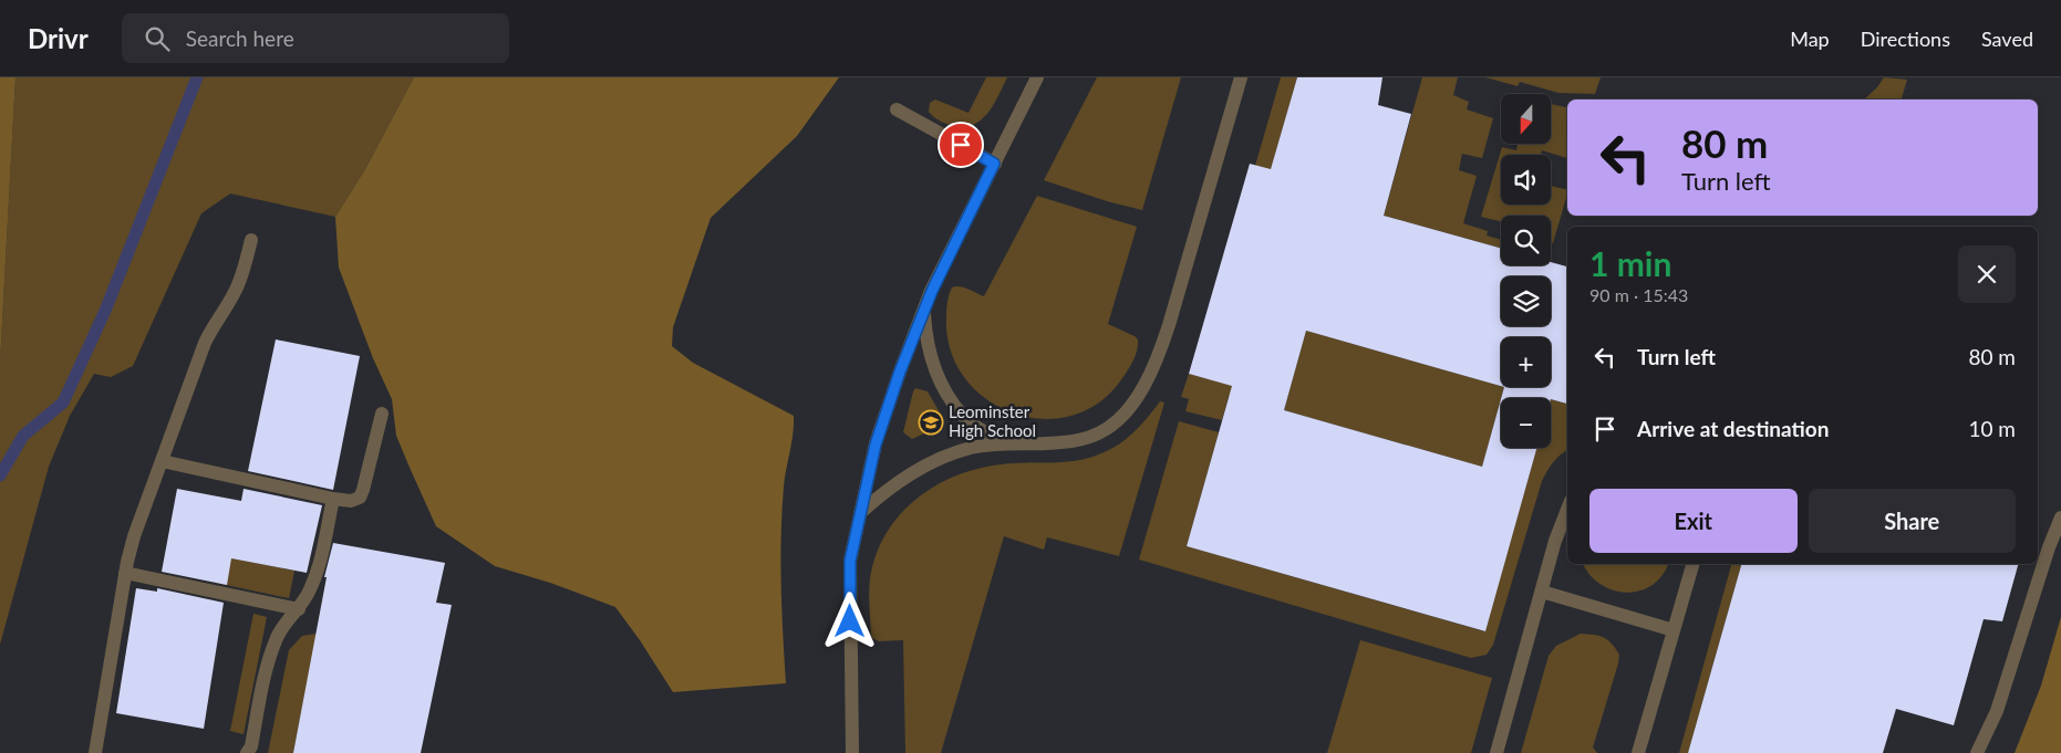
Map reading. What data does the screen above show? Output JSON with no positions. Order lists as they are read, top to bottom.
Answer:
{
  "places": {
    "school or university": ["Leominster High School"]
  },
  "north": "bottom",
  "page": {
    "header": "Drivr",
    "search": "Search here",
    "nav": ["Map", "Directions", "Saved"],
    "map_buttons": ["+", "−"],
    "turn": ["80 m", "Turn left"],
    "heading": ["1 min", "90 m · 15:43"],
    "list": [
      {
        "name": "Turn left",
        "value": "80 m"
      },
      {
        "name": "Arrive at destination",
        "value": "10 m"
      }
    ],
    "buttons": ["Exit", "Share"]
  }
}
